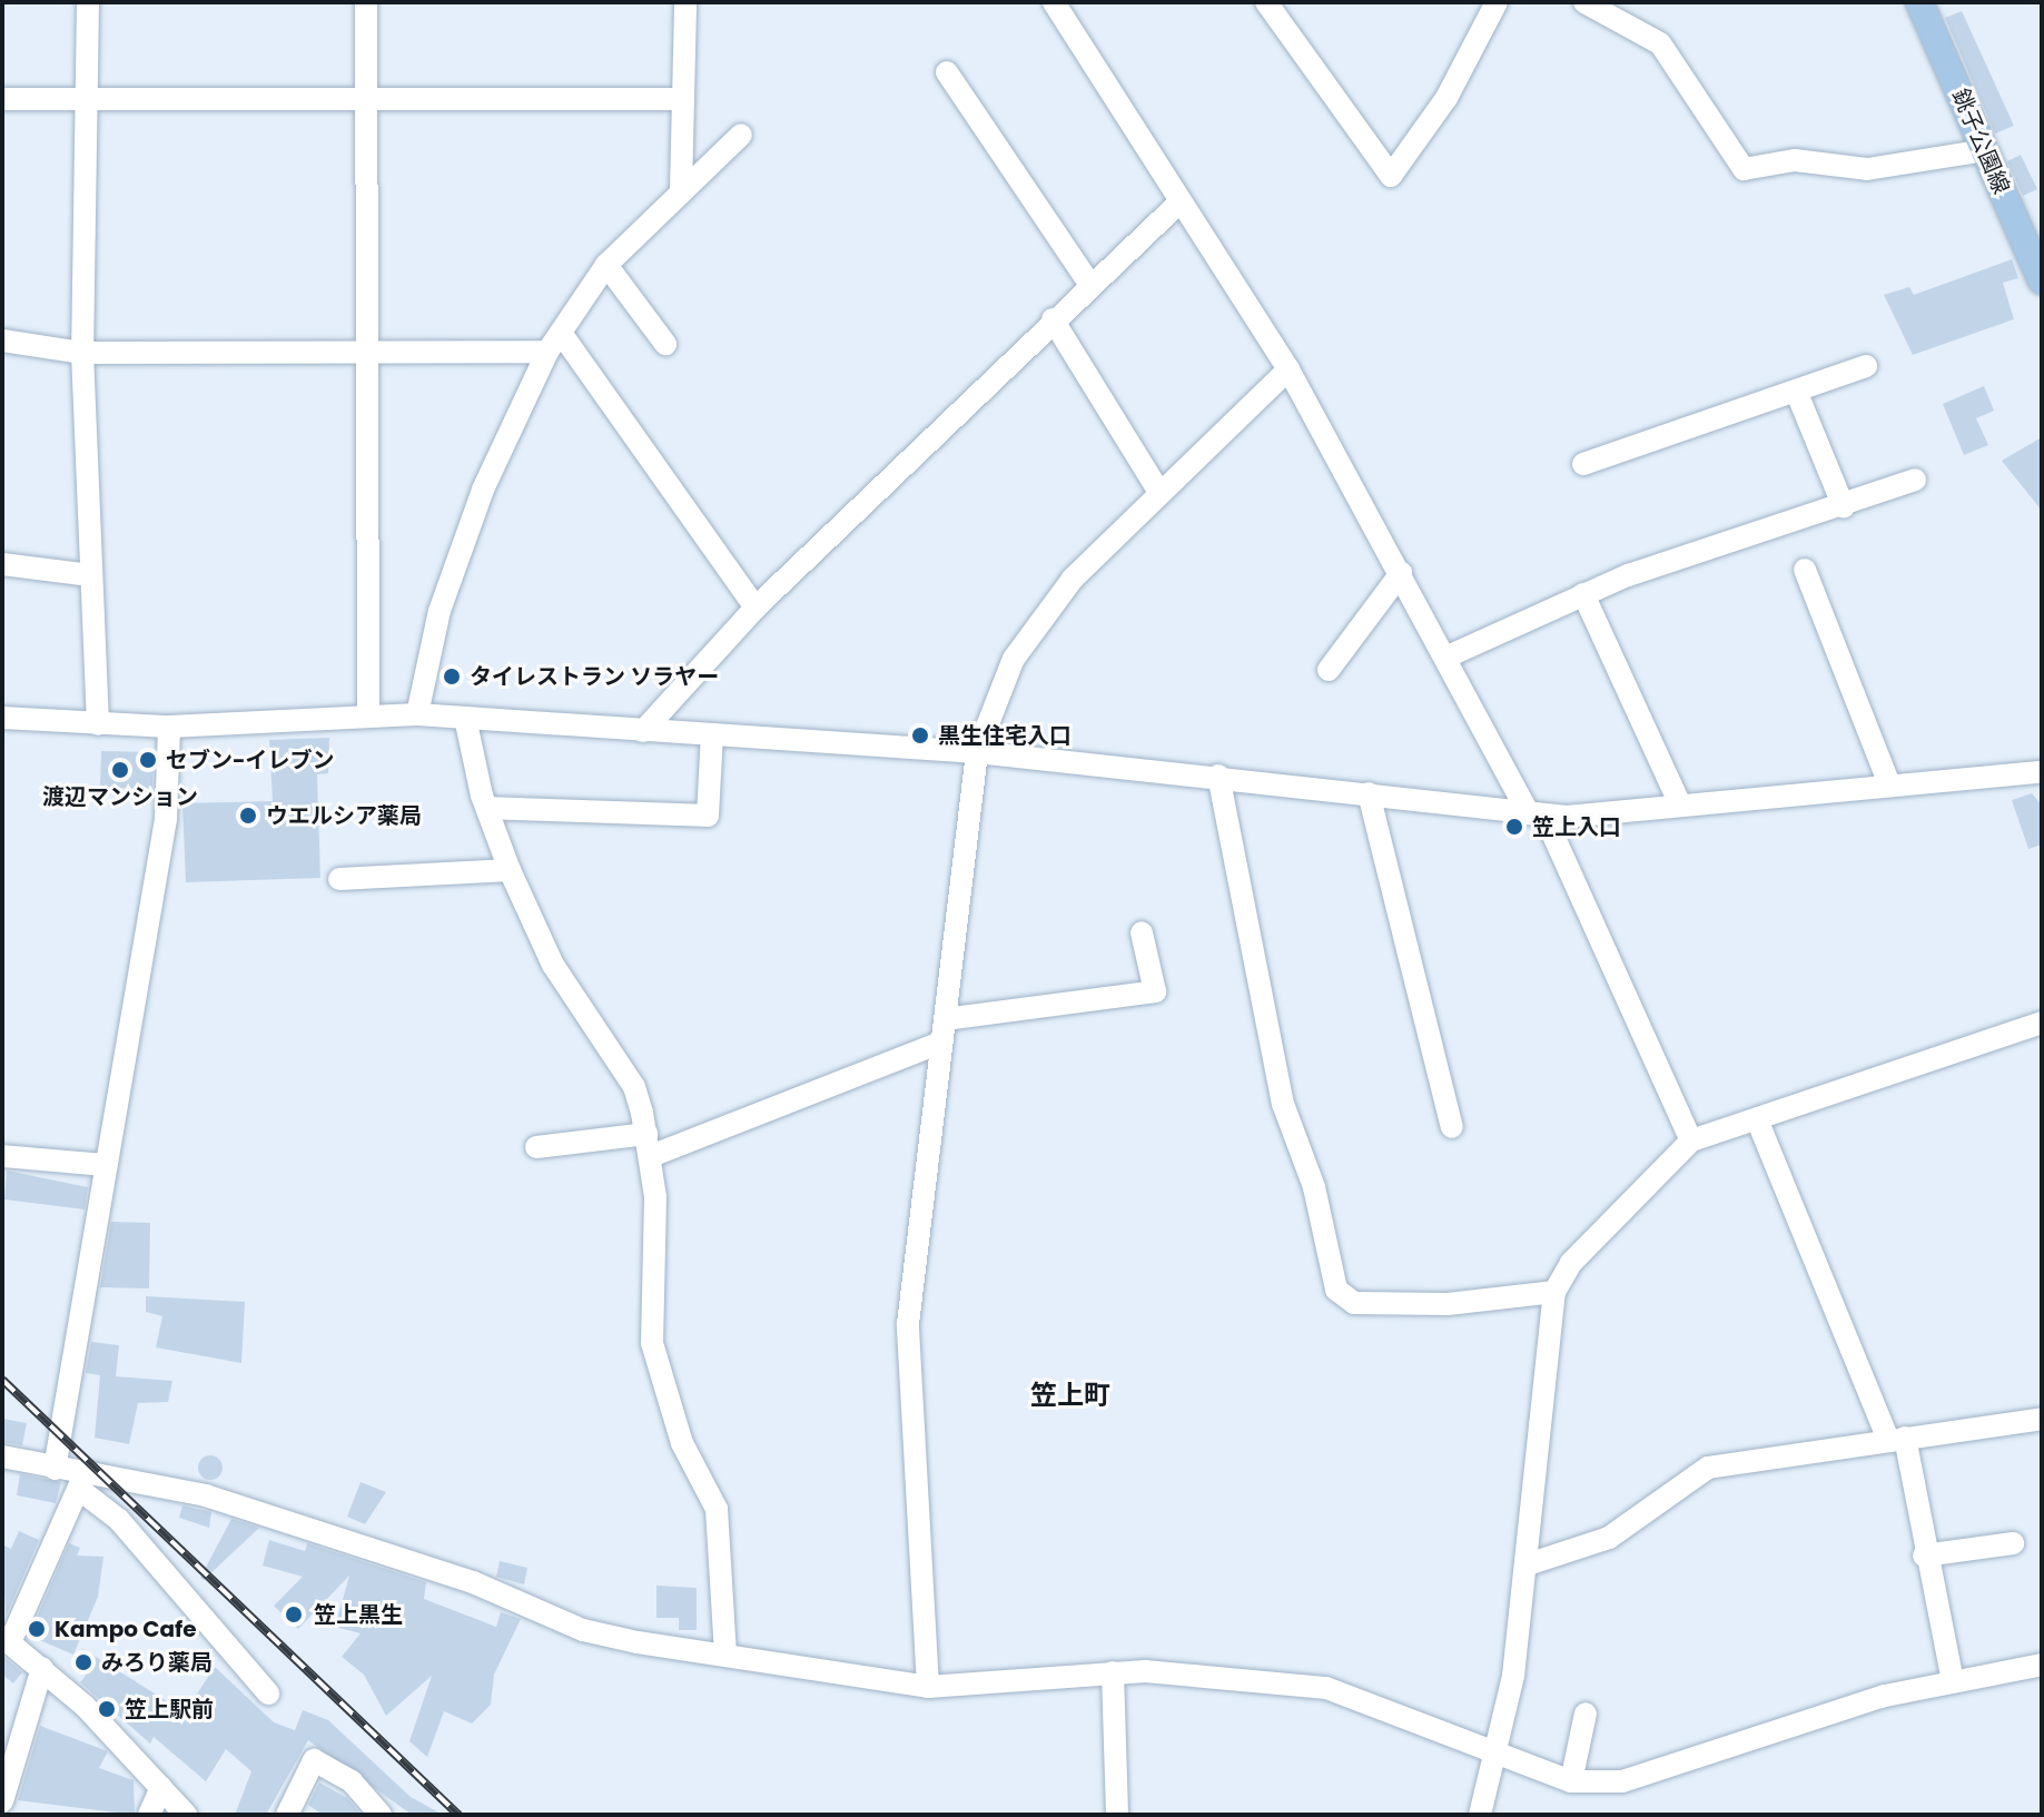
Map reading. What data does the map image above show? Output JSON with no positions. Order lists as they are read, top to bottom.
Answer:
{
  "streets": {
    "main road": ["銚子公園線"]
  },
  "districts": ["笠上町"],
  "places": [
    "タイレストラン ソラヤー",
    "黒生住宅入口",
    "セブン-イレブン",
    "渡辺マンション",
    "ウエルシア薬局",
    "笠上入口",
    "笠上黒生",
    "Kampo Cafe",
    "みろり薬局",
    "笠上駅前"
  ]
}
